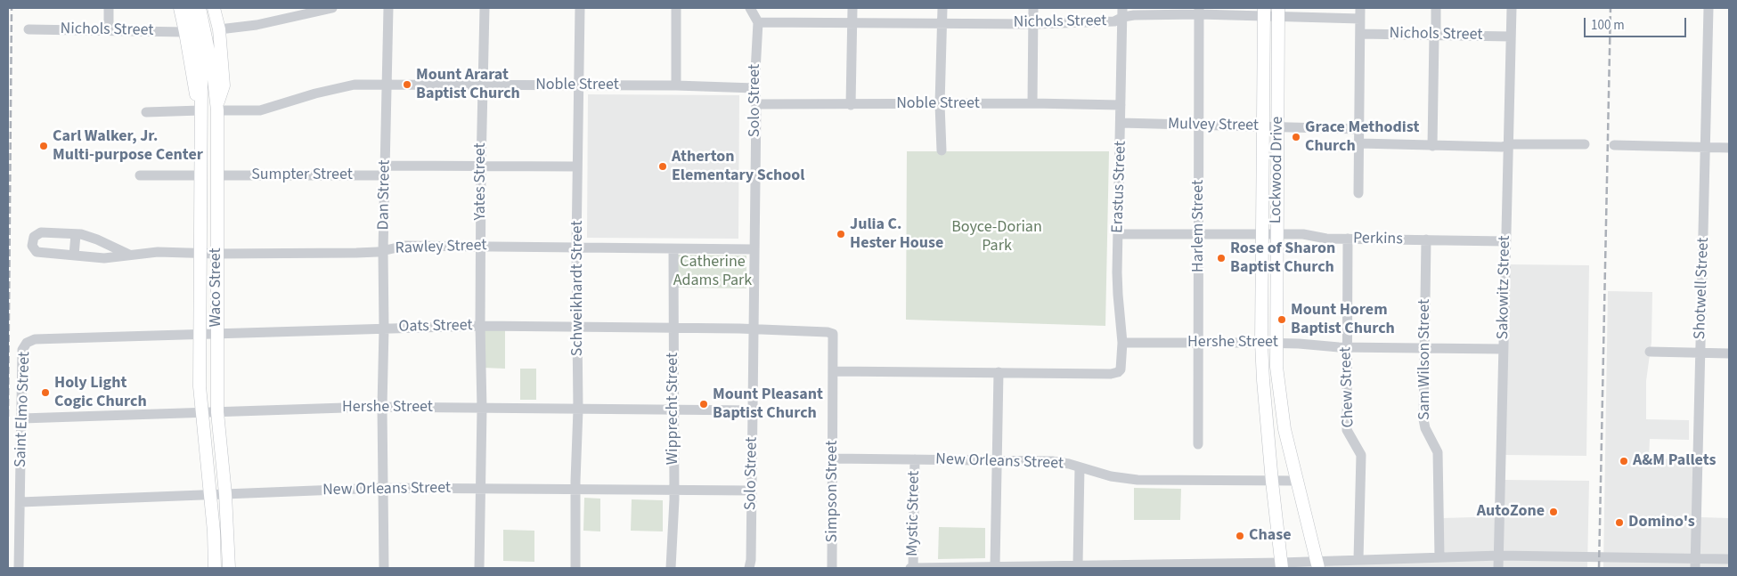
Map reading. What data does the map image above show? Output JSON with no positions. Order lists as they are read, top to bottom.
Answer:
{
  "streets": {
    "main road": ["Lockwood Drive", "Waco Street"],
    "street": [
      "Nichols Street",
      "Noble Street",
      "Solo Street",
      "Mulvey Street",
      "Sumpter Street",
      "Yates Street",
      "Erastus Street",
      "Dan Street",
      "Harlem Street",
      "Perkins",
      "Rawley Street",
      "Sakowitz Street",
      "Schweikhardt Street",
      "Shotwell Street",
      "Oats Street",
      "Hershe Street",
      "Sam Wilson Street",
      "Chew Street",
      "Wipprecht Street",
      "Saint Elmo Street",
      "New Orleans Street",
      "Simpson Street",
      "Mystic Street"
    ]
  },
  "crossings": [
    ["Nichols Street", "Solo Street"],
    ["Nichols Street", "Lockwood Drive"],
    ["Nichols Street", "Erastus Street"],
    ["Nichols Street", "Harlem Street"],
    ["Nichols Street", "Sakowitz Street"],
    ["Noble Street", "Solo Street"],
    ["Noble Street", "Yates Street"],
    ["Noble Street", "Erastus Street"],
    ["Noble Street", "Dan Street"],
    ["Noble Street", "Waco Street"],
    ["Noble Street", "Schweikhardt Street"],
    ["Solo Street", "Rawley Street"],
    ["Solo Street", "Oats Street"],
    ["Solo Street", "Hershe Street"],
    ["Solo Street", "New Orleans Street"],
    ["Mulvey Street", "Lockwood Drive"],
    ["Mulvey Street", "Erastus Street"],
    ["Mulvey Street", "Harlem Street"],
    ["Lockwood Drive", "Perkins"],
    ["Lockwood Drive", "Hershe Street"],
    ["Lockwood Drive", "New Orleans Street"],
    ["Sumpter Street", "Yates Street"],
    ["Sumpter Street", "Dan Street"],
    ["Sumpter Street", "Waco Street"],
    ["Sumpter Street", "Schweikhardt Street"],
    ["Yates Street", "Rawley Street"],
    ["Yates Street", "Oats Street"],
    ["Yates Street", "Hershe Street"],
    ["Yates Street", "New Orleans Street"],
    ["Erastus Street", "Perkins"],
    ["Erastus Street", "Hershe Street"],
    ["Dan Street", "Rawley Street"],
    ["Dan Street", "Oats Street"],
    ["Dan Street", "Hershe Street"],
    ["Dan Street", "New Orleans Street"],
    ["Harlem Street", "Perkins"],
    ["Harlem Street", "Hershe Street"],
    ["Perkins", "Sakowitz Street"],
    ["Perkins", "Sam Wilson Street"],
    ["Perkins", "Chew Street"],
    ["Rawley Street", "Waco Street"],
    ["Rawley Street", "Schweikhardt Street"],
    ["Rawley Street", "Wipprecht Street"],
    ["Waco Street", "Oats Street"],
    ["Waco Street", "Hershe Street"],
    ["Waco Street", "New Orleans Street"],
    ["Sakowitz Street", "Hershe Street"],
    ["Schweikhardt Street", "Oats Street"],
    ["Schweikhardt Street", "Hershe Street"],
    ["Schweikhardt Street", "New Orleans Street"],
    ["Oats Street", "Wipprecht Street"],
    ["Oats Street", "Saint Elmo Street"],
    ["Oats Street", "Simpson Street"],
    ["Hershe Street", "Sam Wilson Street"],
    ["Hershe Street", "Chew Street"],
    ["Hershe Street", "Wipprecht Street"],
    ["Hershe Street", "Saint Elmo Street"],
    ["Wipprecht Street", "New Orleans Street"],
    ["Saint Elmo Street", "New Orleans Street"],
    ["New Orleans Street", "Simpson Street"],
    ["New Orleans Street", "Mystic Street"]
  ],
  "parks": ["Boyce-Dorian Park", "Catherine Adams Park"],
  "places": [
    "Mount Ararat Baptist Church",
    "Grace Methodist Church",
    "Carl Walker, Jr. Multi-purpose Center",
    "Atherton Elementary School",
    "Julia C. Hester House",
    "Rose of Sharon Baptist Church",
    "Mount Horem Baptist Church",
    "Holy Light Cogic Church",
    "Mount Pleasant Baptist Church",
    "A&M Pallets",
    "AutoZone",
    "Domino's",
    "Chase"
  ],
  "scale_bar": "100 m"
}
